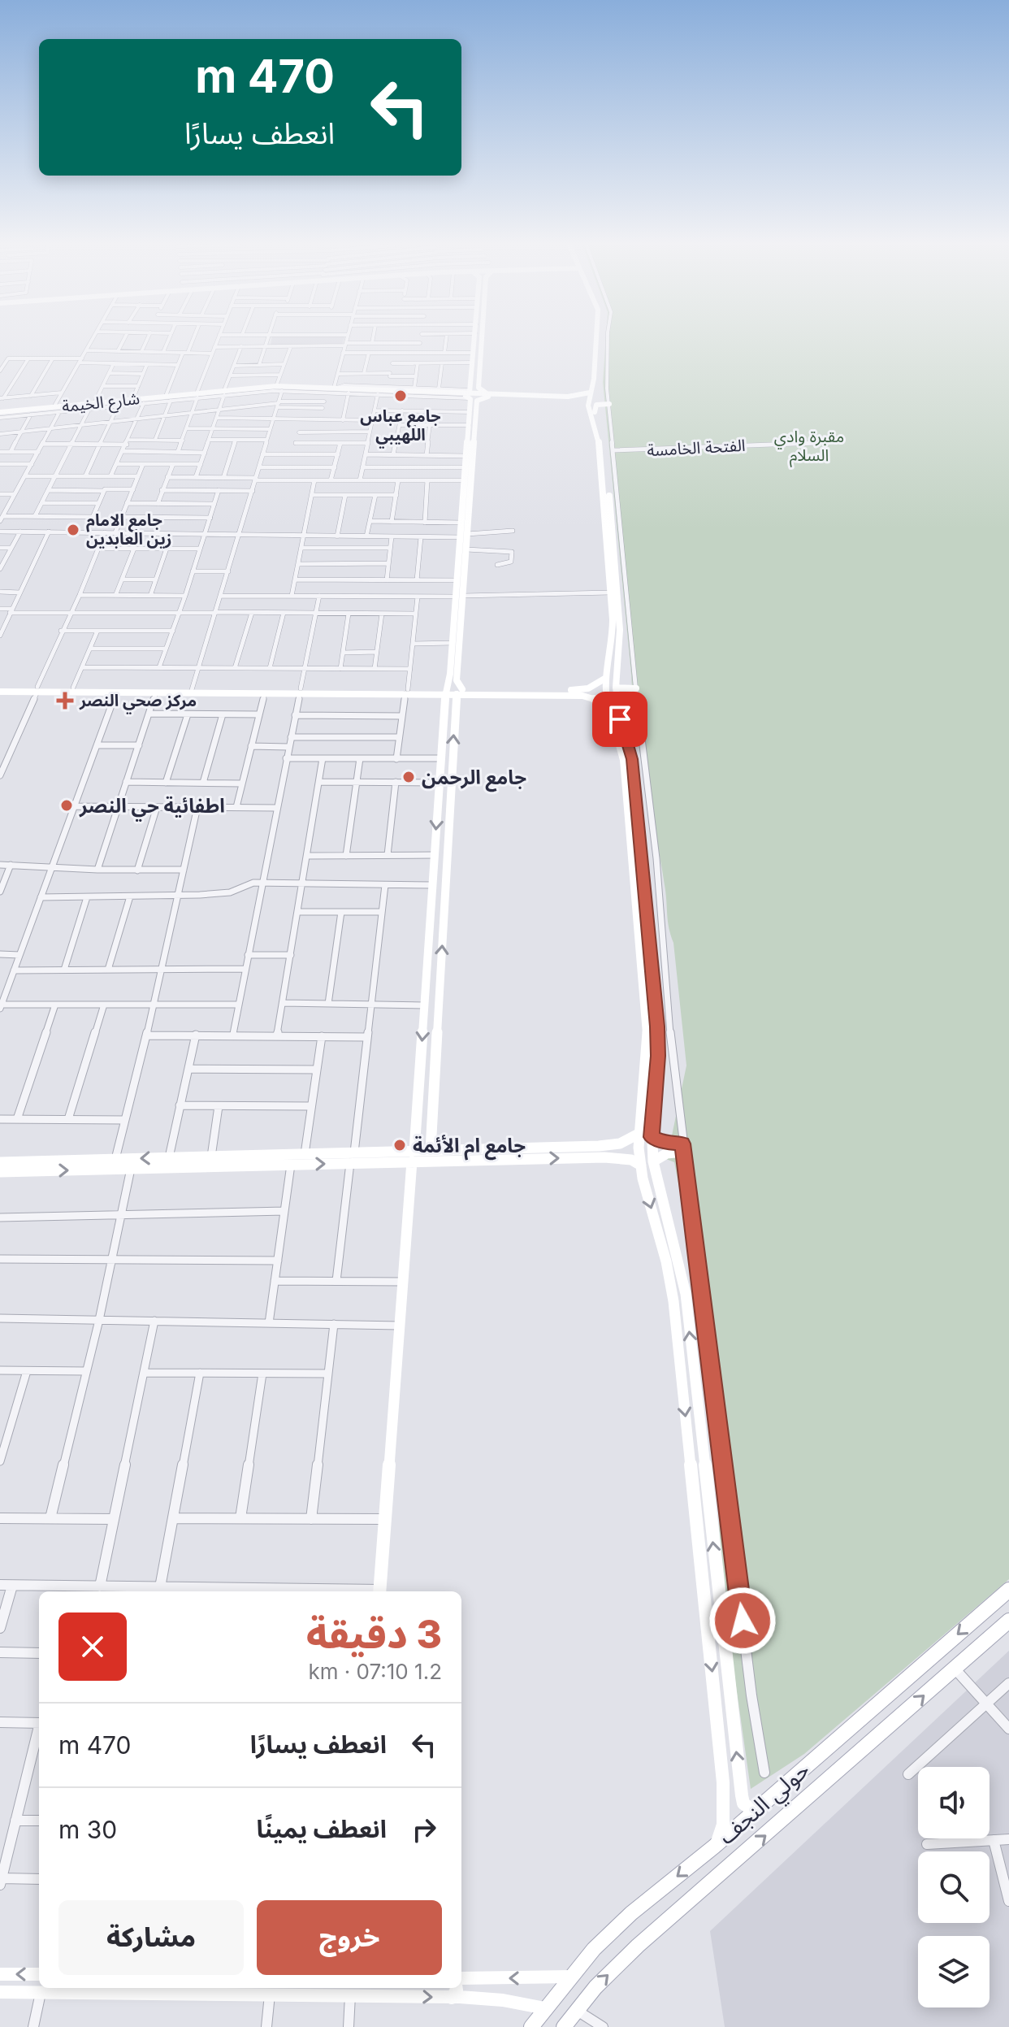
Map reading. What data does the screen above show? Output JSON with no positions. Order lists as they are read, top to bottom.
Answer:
{
  "streets": {
    "main road": ["حولي النجف"],
    "street": ["شارع الخيمة", "الفتحة الخامسة"]
  },
  "parks": ["مقبرة وادي السلام"],
  "places": {
    "other": [
      "جامع عباس اللهيبي",
      "جامع الامام زين العابدين",
      "جامع الرحمن",
      "اطفائية حي النصر",
      "جامع ام الأئمة"
    ],
    "health": ["مركز صحي النصر"]
  },
  "page": {
    "turn": ["470 m", "انعطف يسارًا"],
    "heading": ["3 دقيقة", "1.2 km · 07:10"],
    "list": [
      {
        "name": "انعطف يسارًا",
        "value": "470 m"
      },
      {
        "name": "انعطف يمينًا",
        "value": "30 m"
      }
    ],
    "buttons": ["خروج", "مشاركة"]
  }
}
